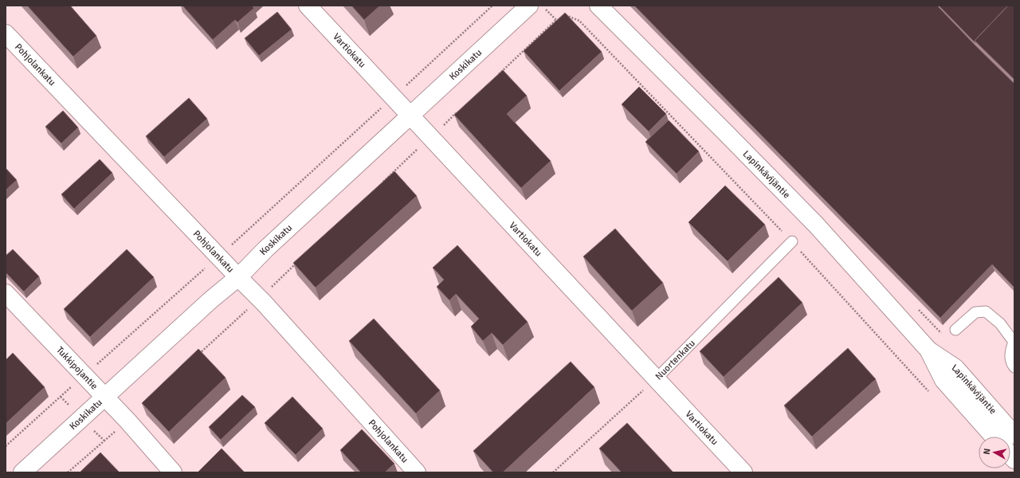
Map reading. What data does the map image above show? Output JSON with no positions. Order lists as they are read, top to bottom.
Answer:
{
  "streets": {
    "street": [
      "Vartiokatu",
      "Koskikatu",
      "Pohjolankatu",
      "Lapinkävijäntie",
      "Tukkipojantie"
    ],
    "lane": ["Nuortenkatu"]
  },
  "crossings": [
    ["Vartiokatu", "Koskikatu"],
    ["Vartiokatu", "Nuortenkatu"],
    ["Koskikatu", "Pohjolankatu"],
    ["Koskikatu", "Tukkipojantie"]
  ],
  "north": "left"
}
